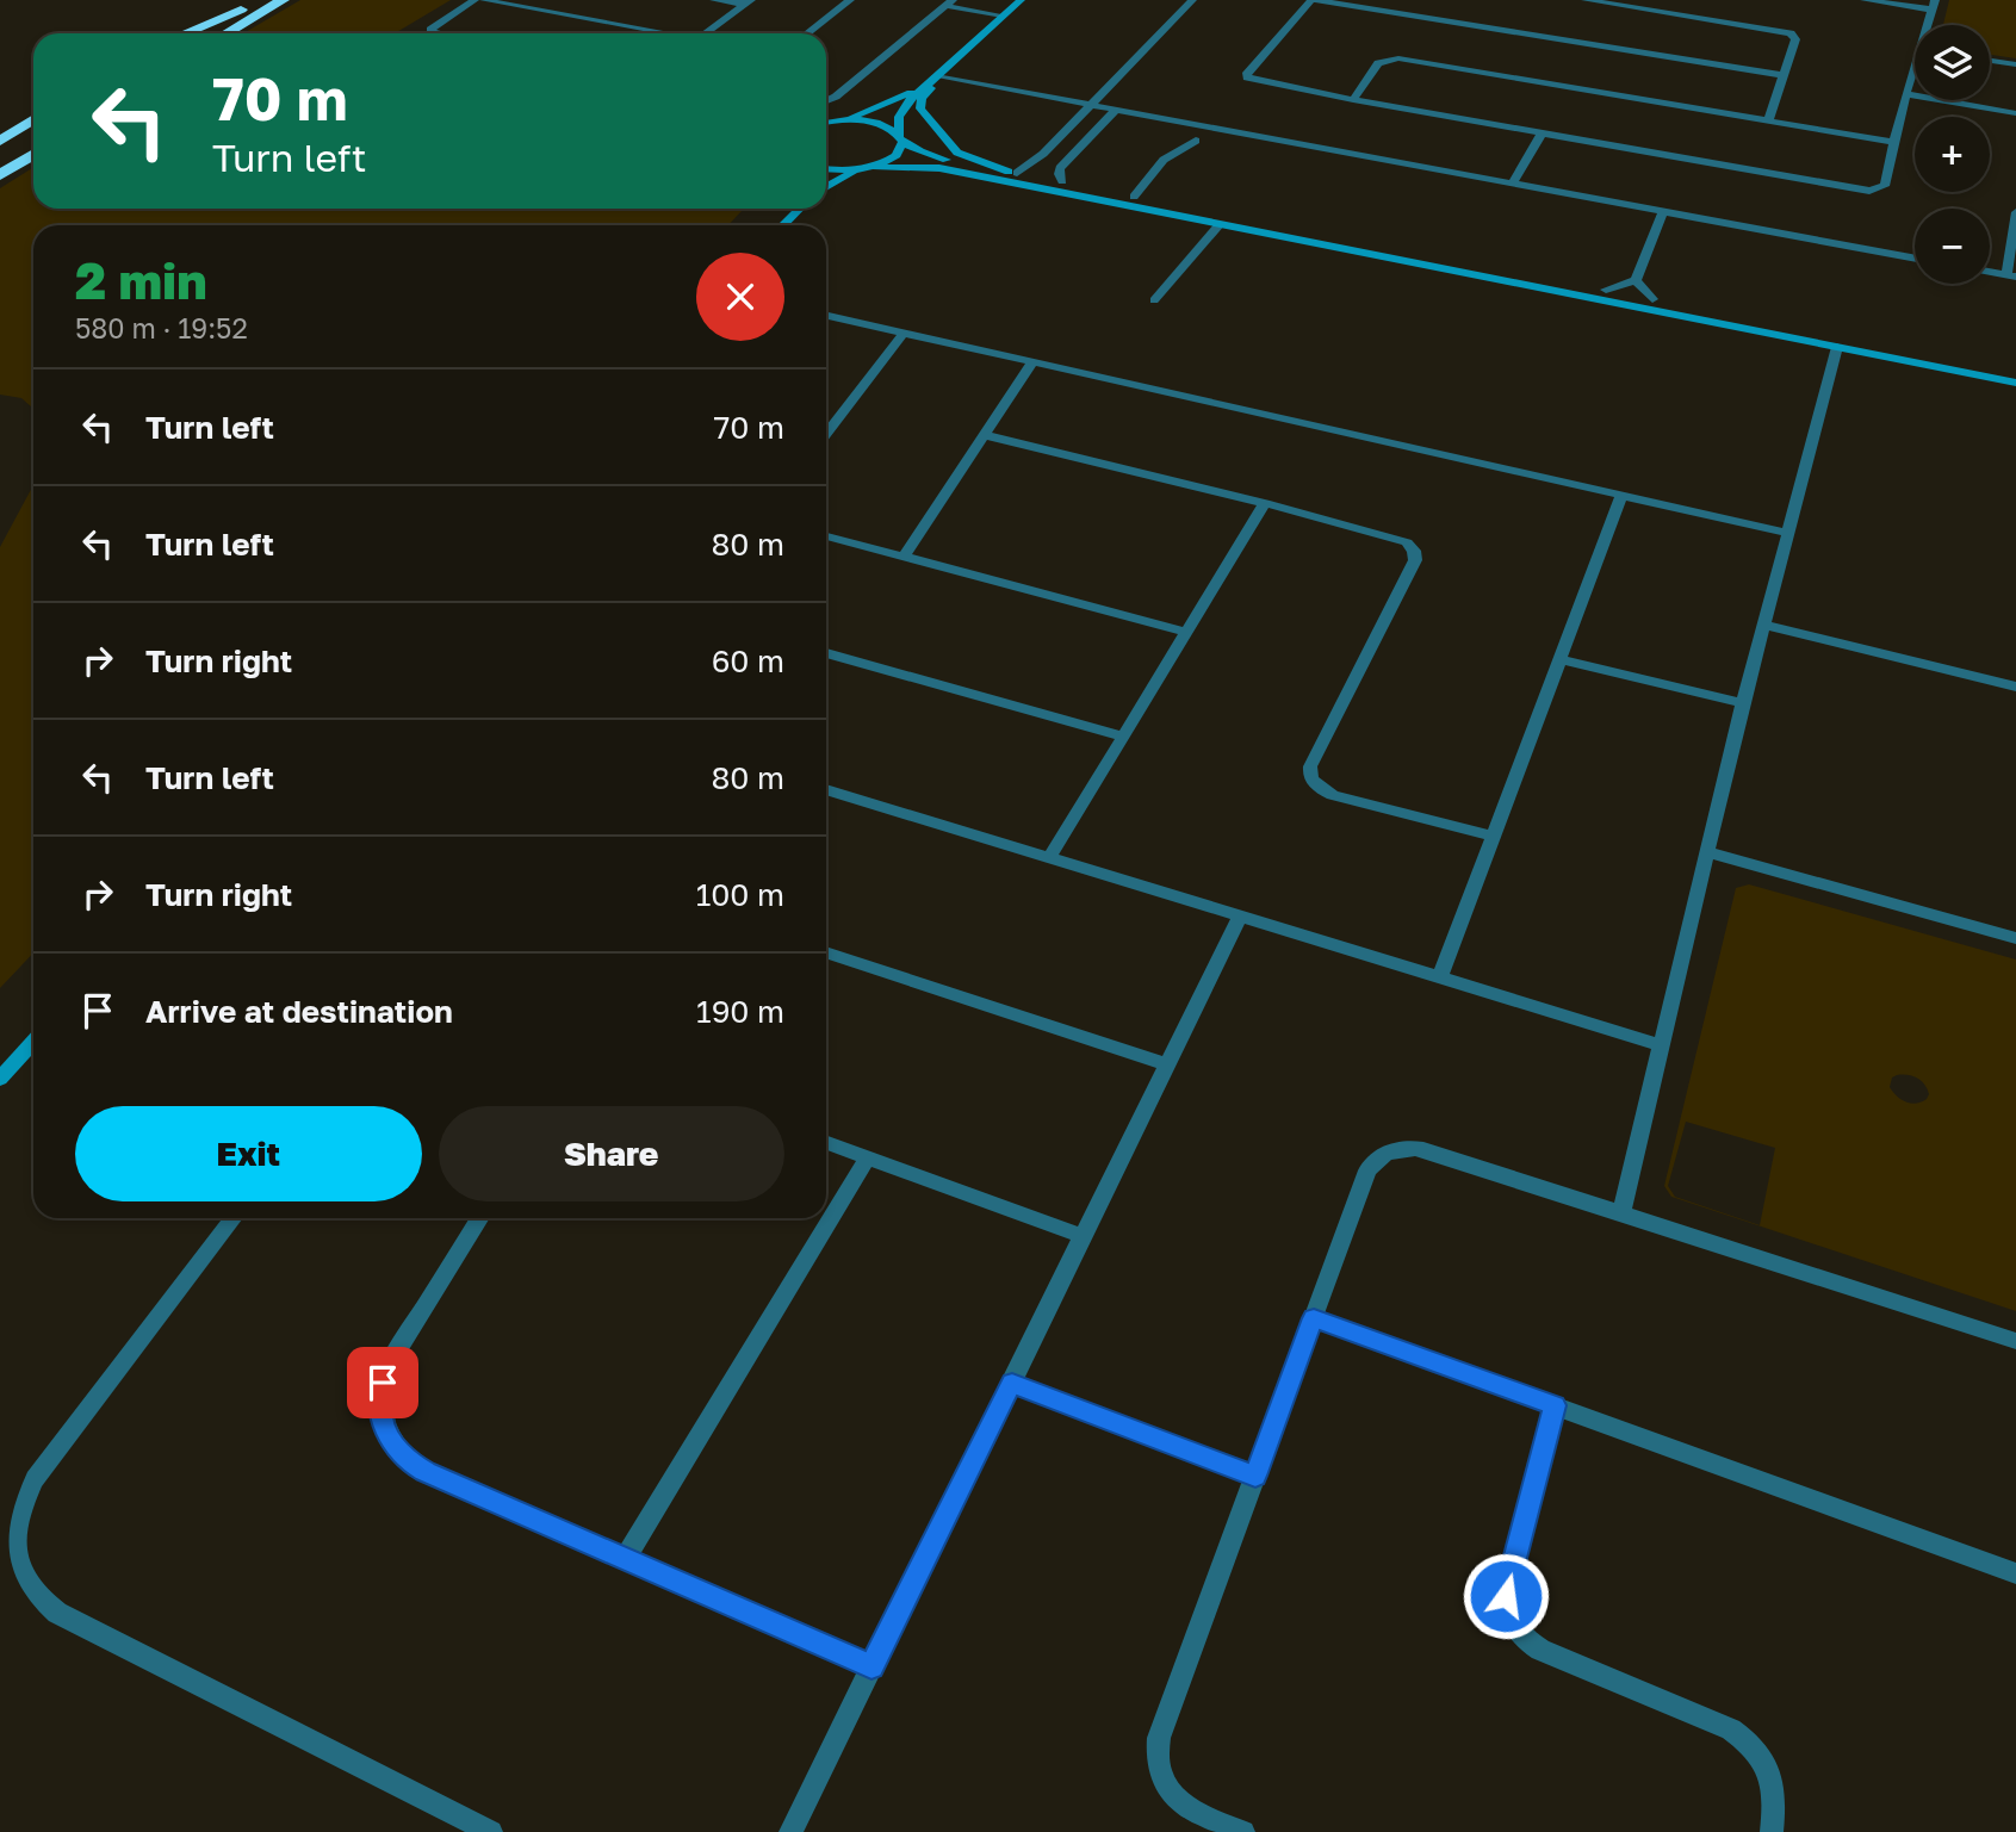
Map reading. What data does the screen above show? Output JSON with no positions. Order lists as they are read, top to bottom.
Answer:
{
  "page": {
    "map_buttons": ["+", "−"],
    "turn": ["70 m", "Turn left"],
    "heading": ["2 min", "580 m · 19:52"],
    "list": [
      {
        "name": "Turn left",
        "value": "70 m"
      },
      {
        "name": "Turn left",
        "value": "80 m"
      },
      {
        "name": "Turn right",
        "value": "60 m"
      },
      {
        "name": "Turn left",
        "value": "80 m"
      },
      {
        "name": "Turn right",
        "value": "100 m"
      },
      {
        "name": "Arrive at destination",
        "value": "190 m"
      }
    ],
    "buttons": ["Exit", "Share"]
  }
}
